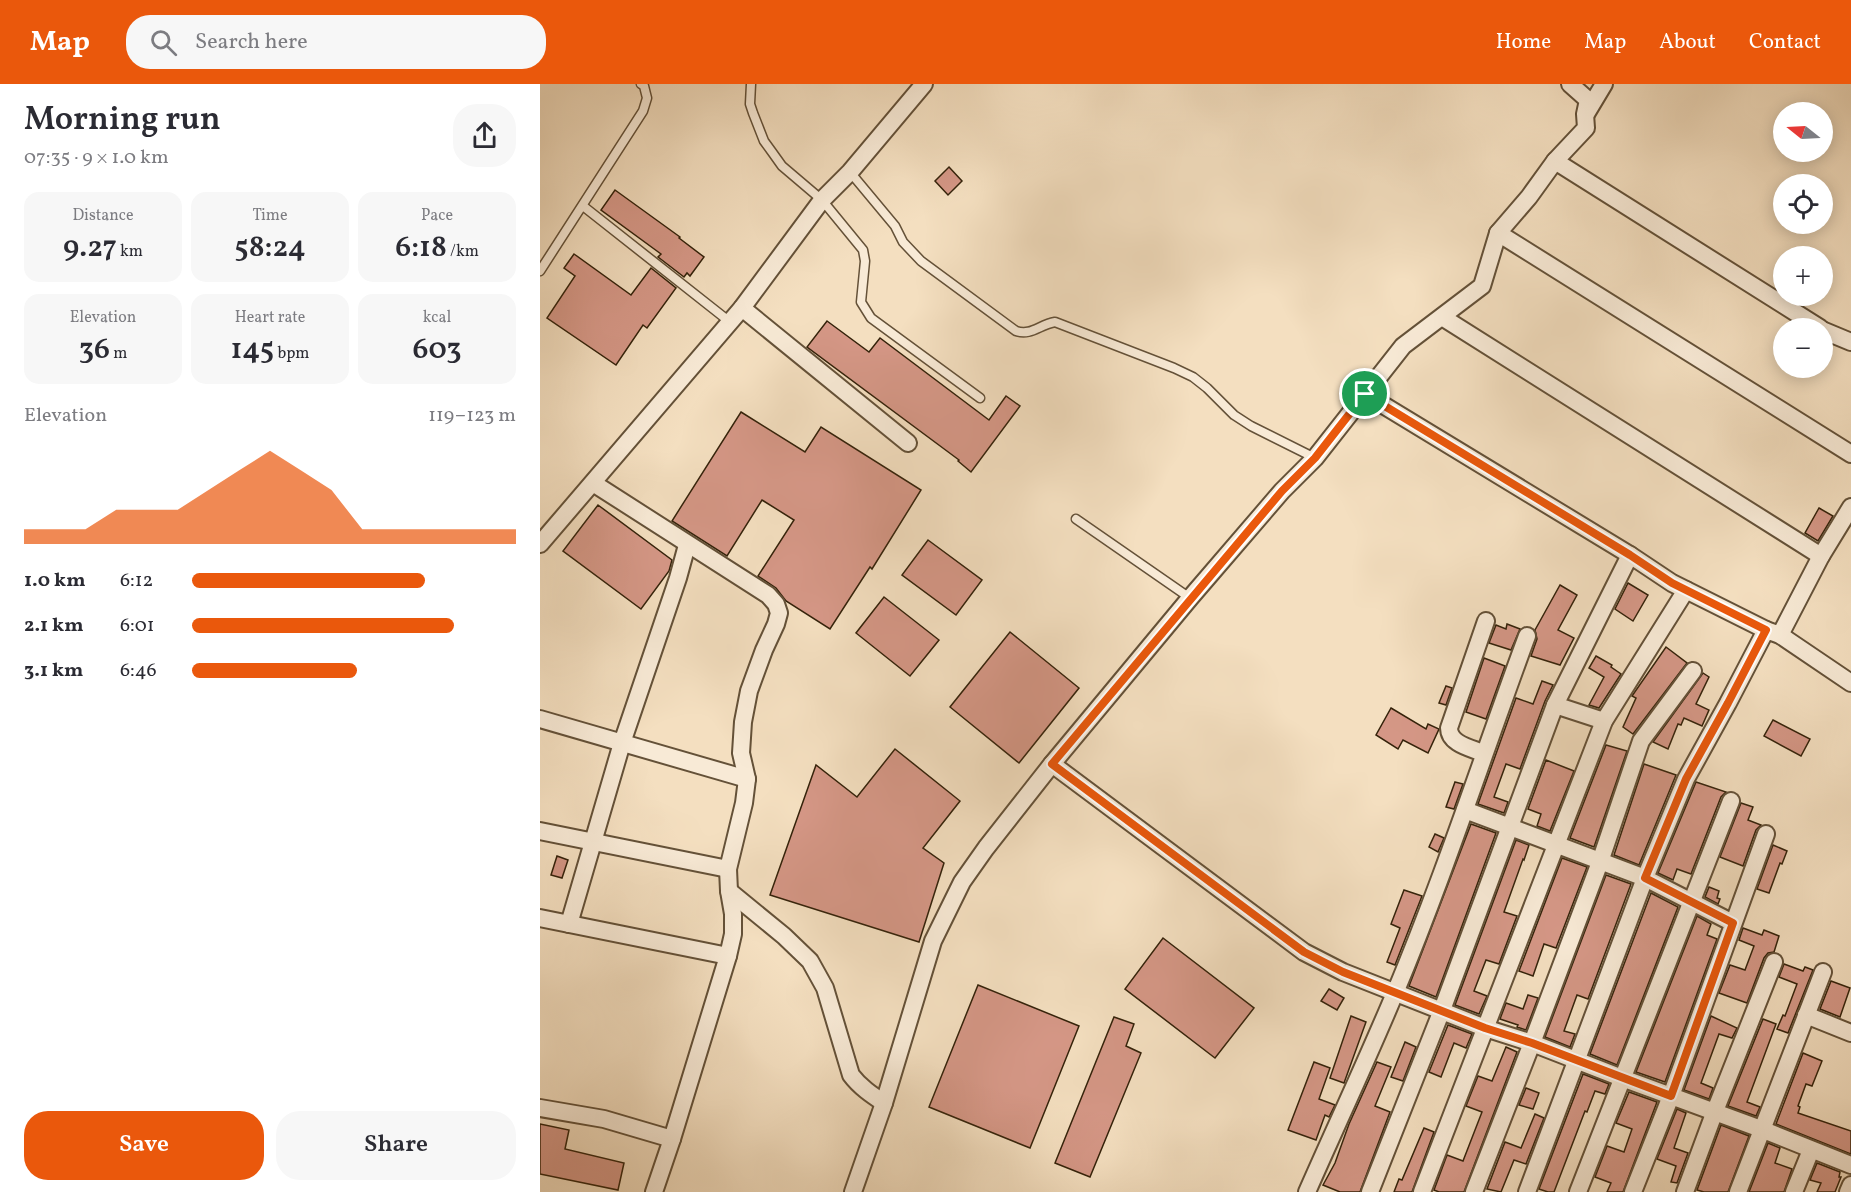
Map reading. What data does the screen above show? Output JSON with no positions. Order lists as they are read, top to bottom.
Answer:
{
  "north": "left",
  "page": {
    "header": "Map",
    "search": "Search here",
    "nav": [
      "Home",
      "Map",
      "About",
      "Contact"
    ],
    "heading": ["Morning run", "07:35 · 9 × 1.0 km"],
    "map_buttons": ["+", "−"],
    "stats": [
      ["Distance", "9.27 km"],
      ["Time", "58:24"],
      ["Pace", "6:18 /km"],
      ["Elevation", "36 m"],
      ["Heart rate", "145 bpm"],
      ["kcal", "603"]
    ],
    "chart": ["Elevation", "119–123 m"],
    "list": [
      {
        "name": "1.0 km",
        "note": "6:12"
      },
      {
        "name": "2.1 km",
        "note": "6:01"
      },
      {
        "name": "3.1 km",
        "note": "6:46"
      }
    ],
    "buttons": ["Save", "Share"]
  }
}
